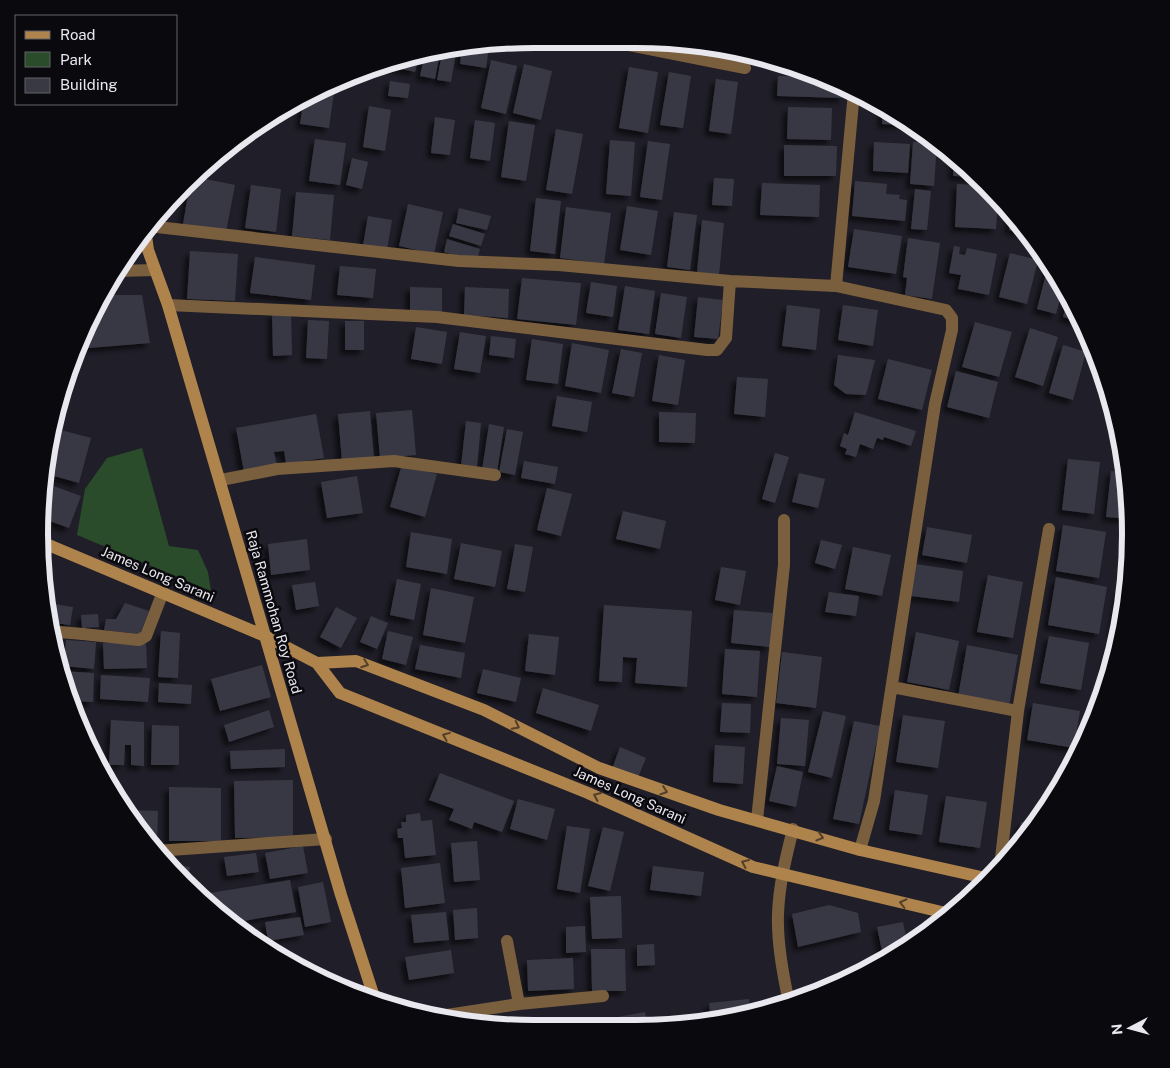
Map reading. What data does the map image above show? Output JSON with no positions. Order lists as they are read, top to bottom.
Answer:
{
  "streets": {
    "main road": ["James Long Sarani", "Raja Rammohan Roy Road"]
  },
  "crossings": [
    ["James Long Sarani", "Raja Rammohan Roy Road"]
  ],
  "legend": ["Road", "Park", "Building"],
  "north": "left"
}
